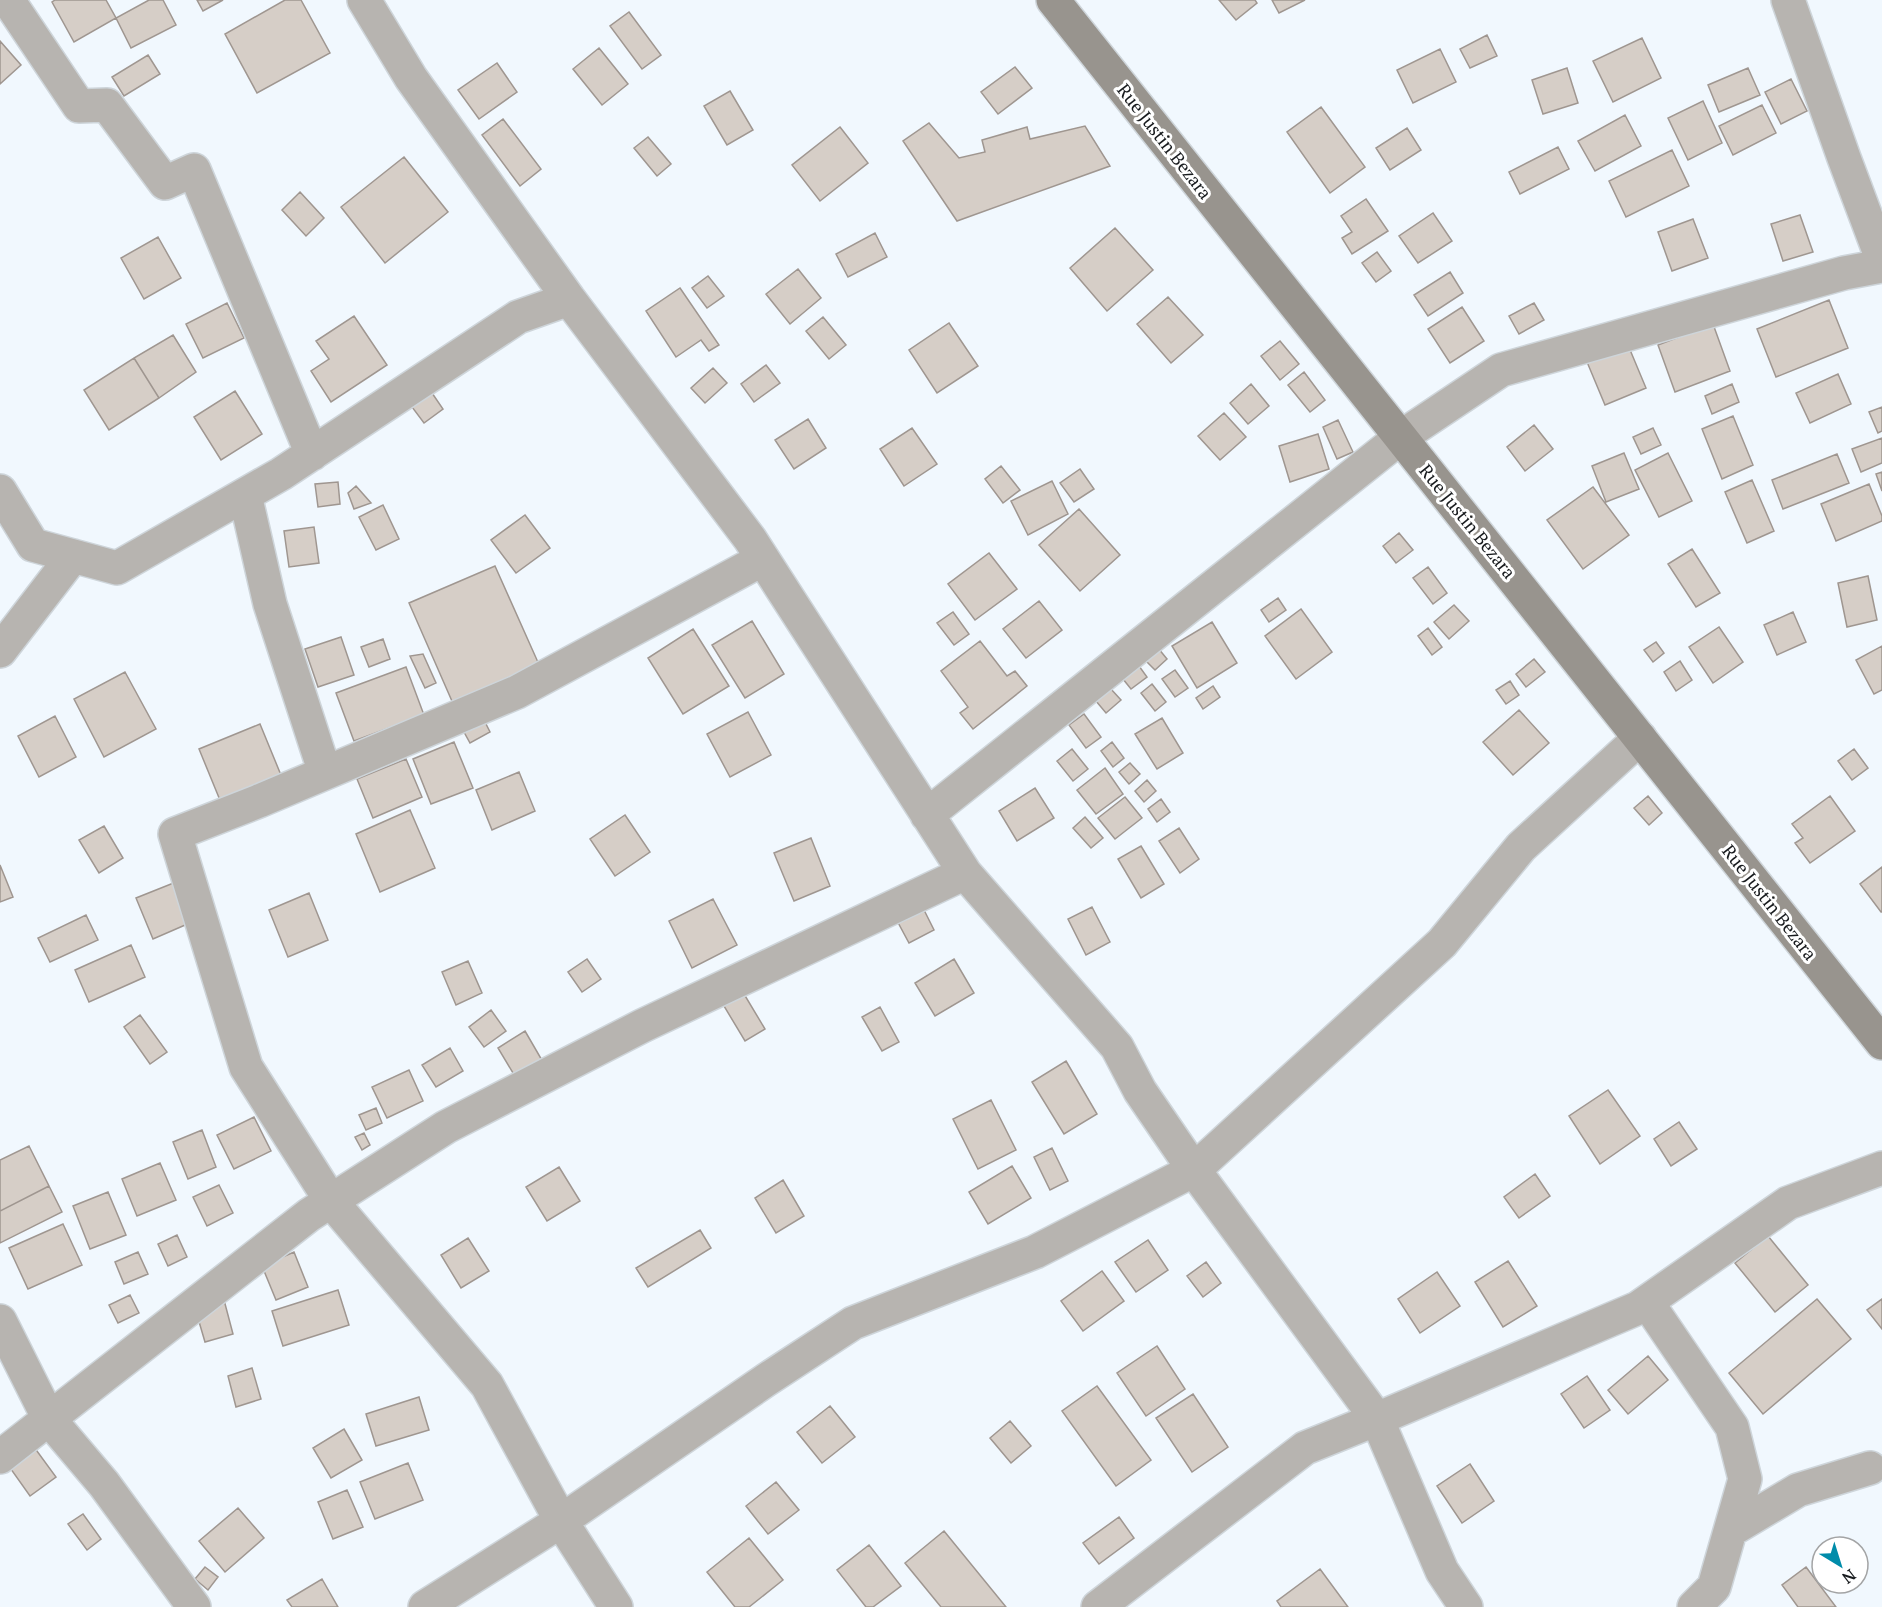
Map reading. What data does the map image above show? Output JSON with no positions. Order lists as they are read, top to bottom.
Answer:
{
  "streets": {
    "street": ["Rue Justin Bezara"]
  },
  "north": "bottom right"
}
